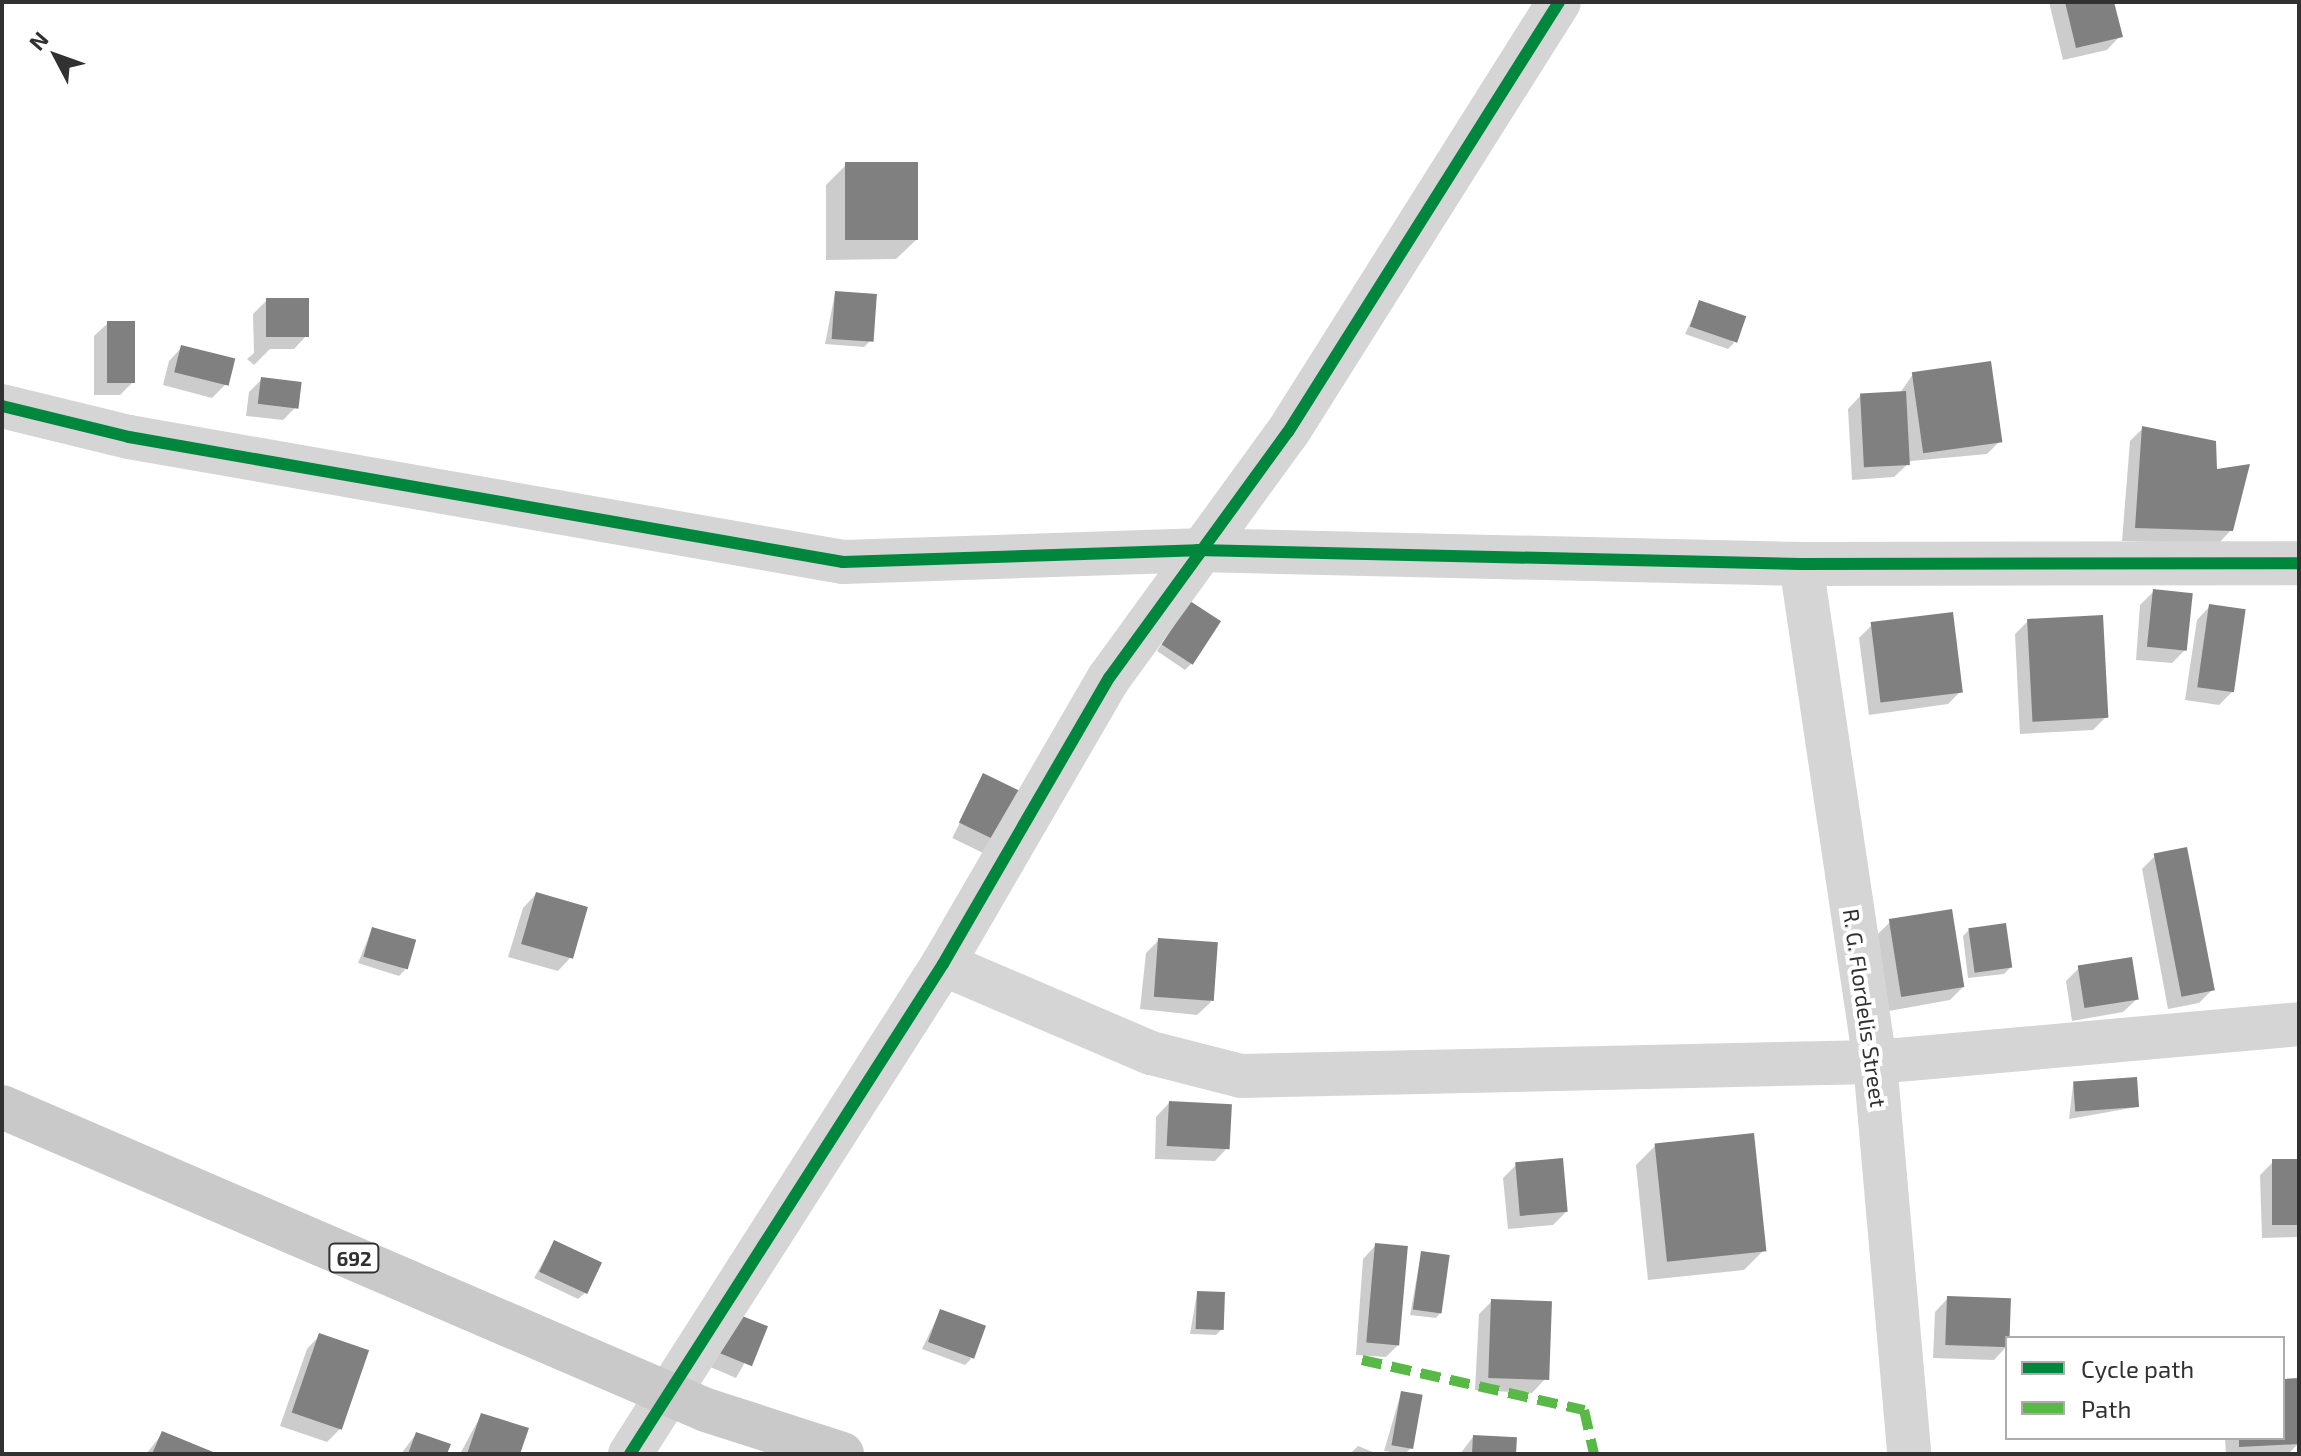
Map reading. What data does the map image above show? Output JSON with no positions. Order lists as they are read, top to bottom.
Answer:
{
  "streets": {
    "main road": ["692"],
    "street": ["R. G. Flordelis Street"]
  },
  "legend": ["Cycle path", "Path"],
  "north": "top left"
}
